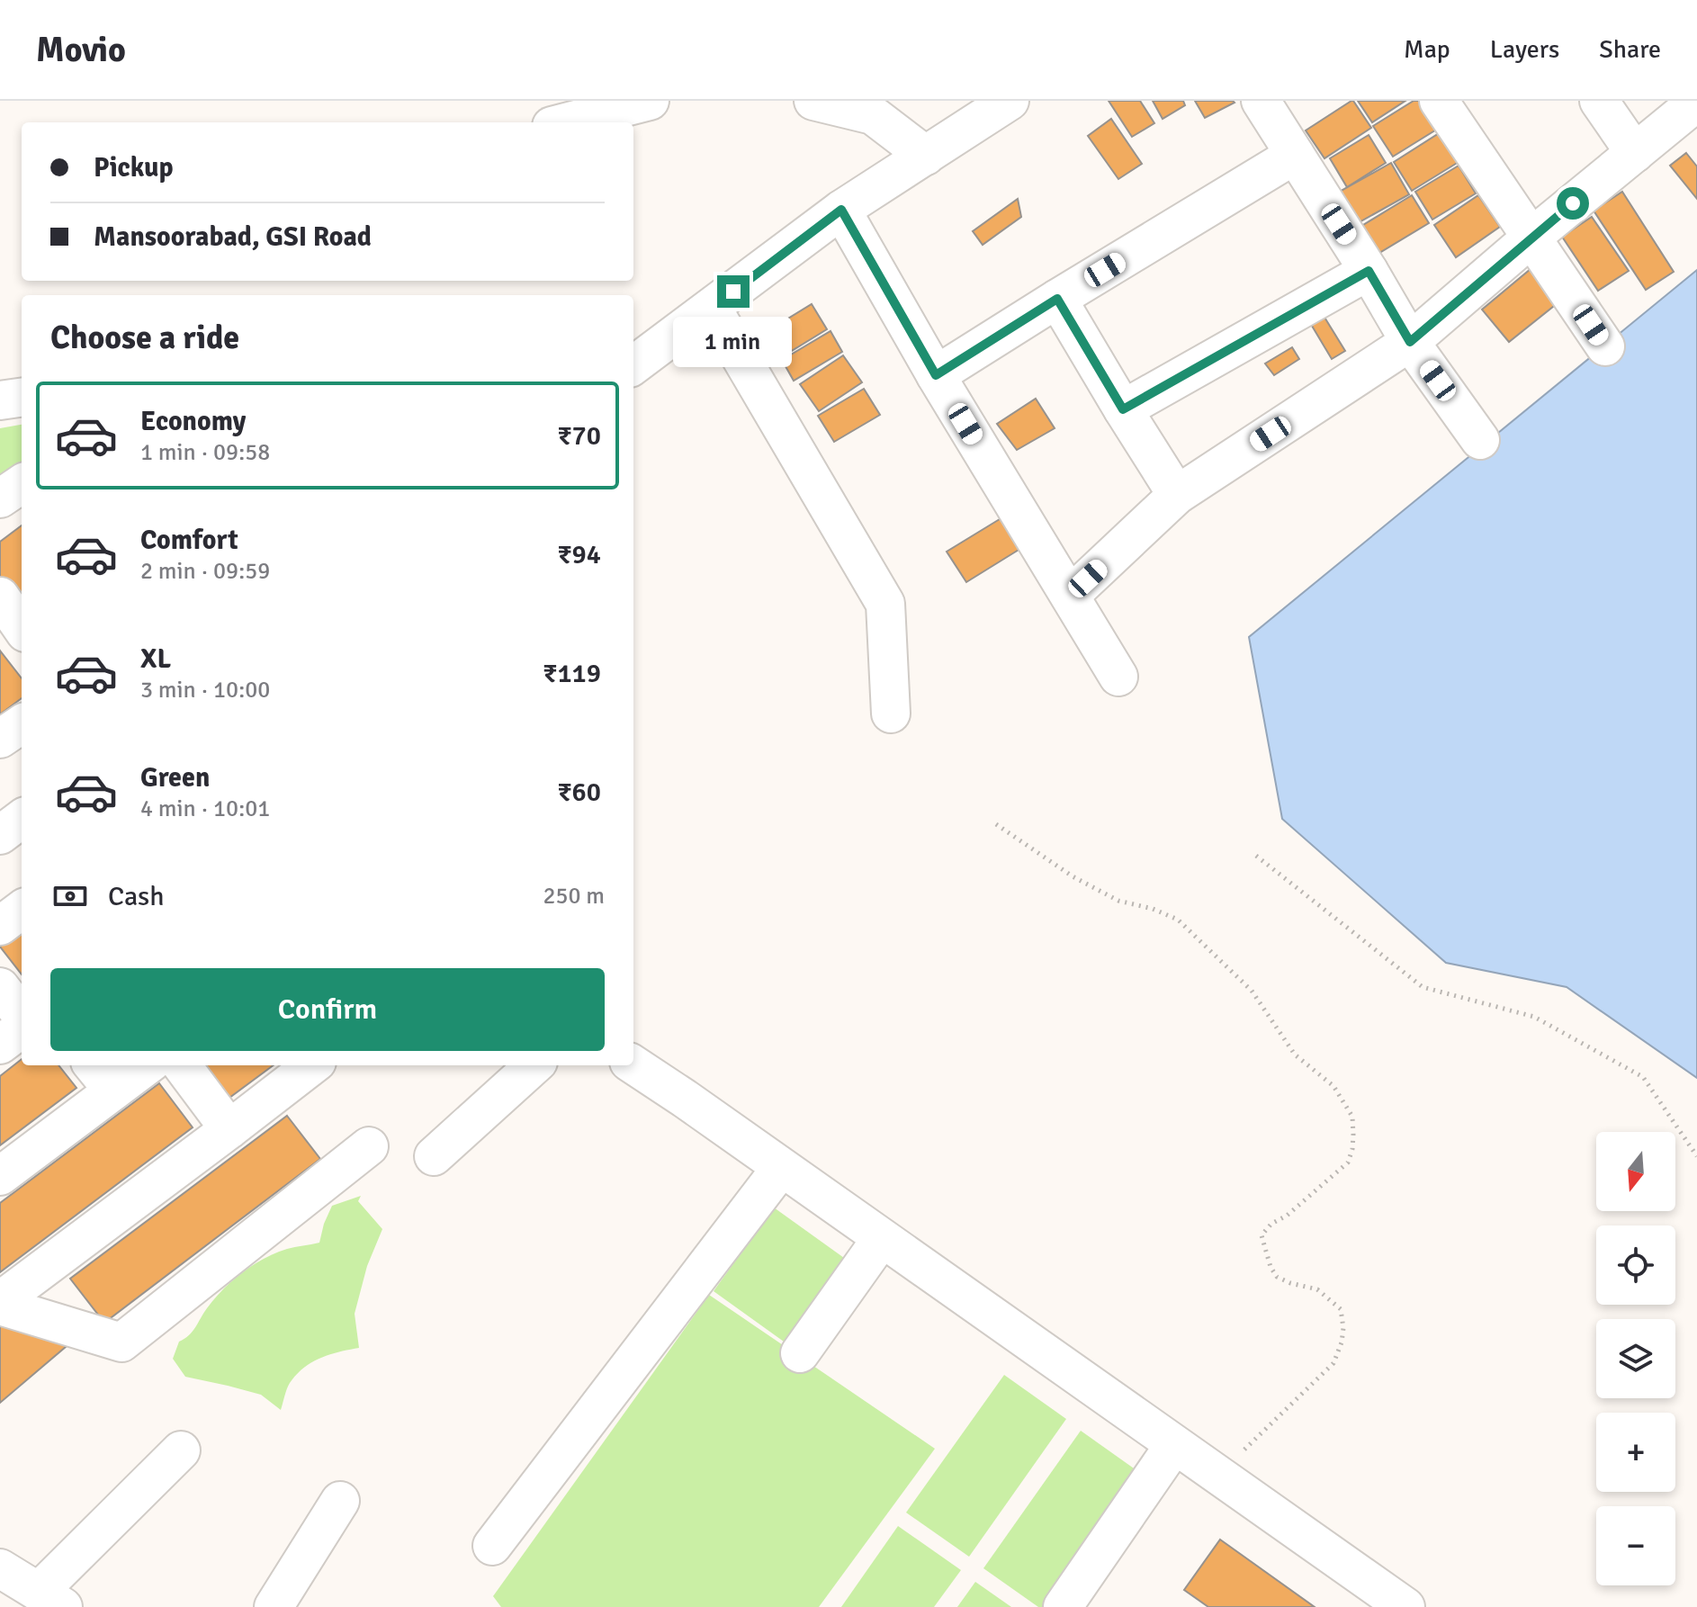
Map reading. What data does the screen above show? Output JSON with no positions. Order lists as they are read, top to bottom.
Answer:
{
  "north": "bottom",
  "page": {
    "header": "Movio",
    "nav": ["Map", "Layers", "Share"],
    "banner": ["Pickup", "Mansoorabad, GSI Road"],
    "heading": "Choose a ride",
    "bubble": "1 min",
    "list": [
      {
        "name": "Economy",
        "note": "1 min · 09:58",
        "value": "₹70"
      },
      {
        "name": "Comfort",
        "note": "2 min · 09:59",
        "value": "₹94"
      },
      {
        "name": "XL",
        "note": "3 min · 10:00",
        "value": "₹119"
      },
      {
        "name": "Green",
        "note": "4 min · 10:01",
        "value": "₹60"
      }
    ],
    "pay": ["Cash", "250 m"],
    "buttons": "Confirm",
    "map_buttons": ["+", "−"]
  }
}
